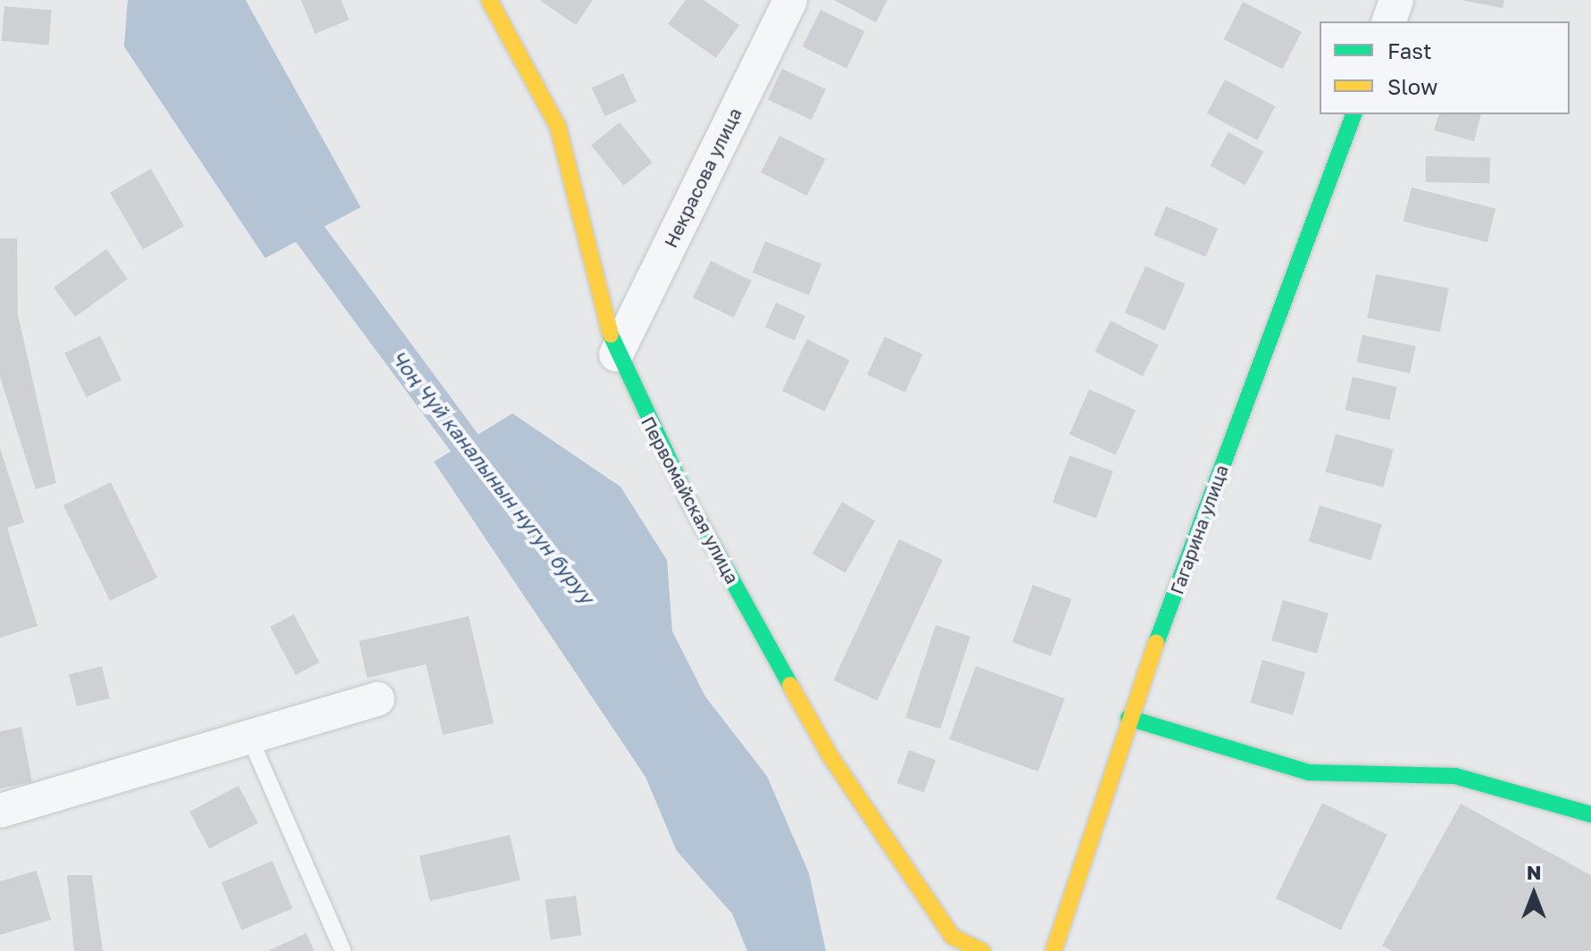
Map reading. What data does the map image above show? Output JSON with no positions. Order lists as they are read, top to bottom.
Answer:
{
  "streets": {
    "street": ["Некрасова улица", "Первомайская улица", "Гагарина улица"]
  },
  "crossings": [
    ["Некрасова улица", "Первомайская улица"]
  ],
  "water": ["Чоң Чүй каналынын нугун буруу"],
  "legend": ["Fast", "Slow"],
  "north": "top"
}
